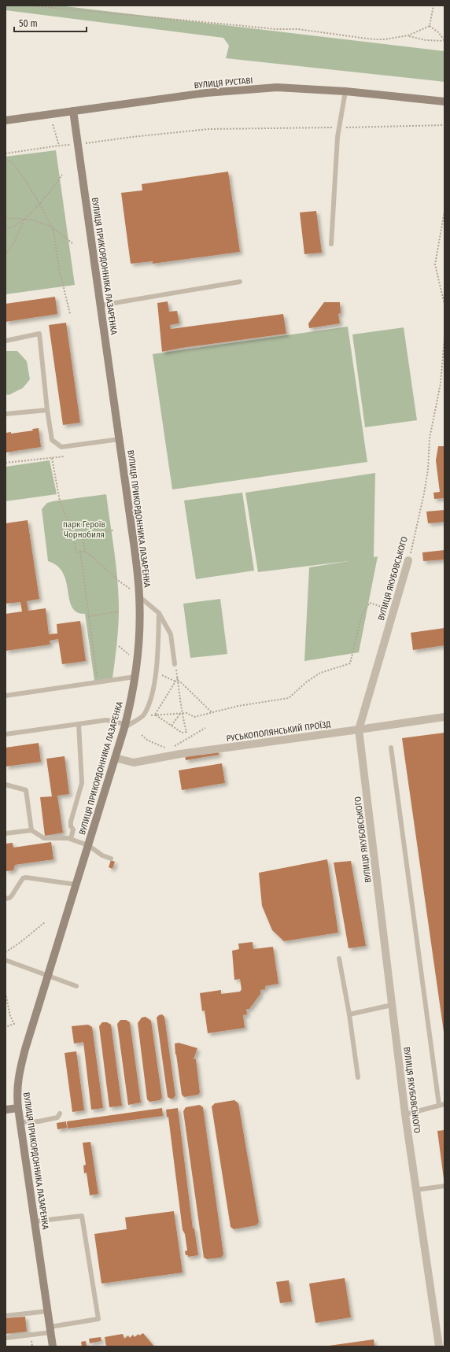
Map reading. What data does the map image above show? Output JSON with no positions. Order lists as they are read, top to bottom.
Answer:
{
  "streets": {
    "street": [
      "ВУЛИЦЯ РУСТАВІ",
      "ВУЛИЦЯ ПРИКОРДОННИКА ЛАЗАРЕНКА",
      "ВУЛИЦЯ ЯКУБОВСЬКОГО",
      "РУСЬКОПОЛЯНСЬКИЙ ПРОЇЗД"
    ]
  },
  "crossings": [
    ["ВУЛИЦЯ РУСТАВІ", "ВУЛИЦЯ ПРИКОРДОННИКА ЛАЗАРЕНКА"],
    ["ВУЛИЦЯ ПРИКОРДОННИКА ЛАЗАРЕНКА", "РУСЬКОПОЛЯНСЬКИЙ ПРОЇЗД"],
    ["ВУЛИЦЯ ЯКУБОВСЬКОГО", "РУСЬКОПОЛЯНСЬКИЙ ПРОЇЗД"]
  ],
  "parks": ["парк Героїв Чорнобиля"],
  "scale_bar": "50 m"
}
